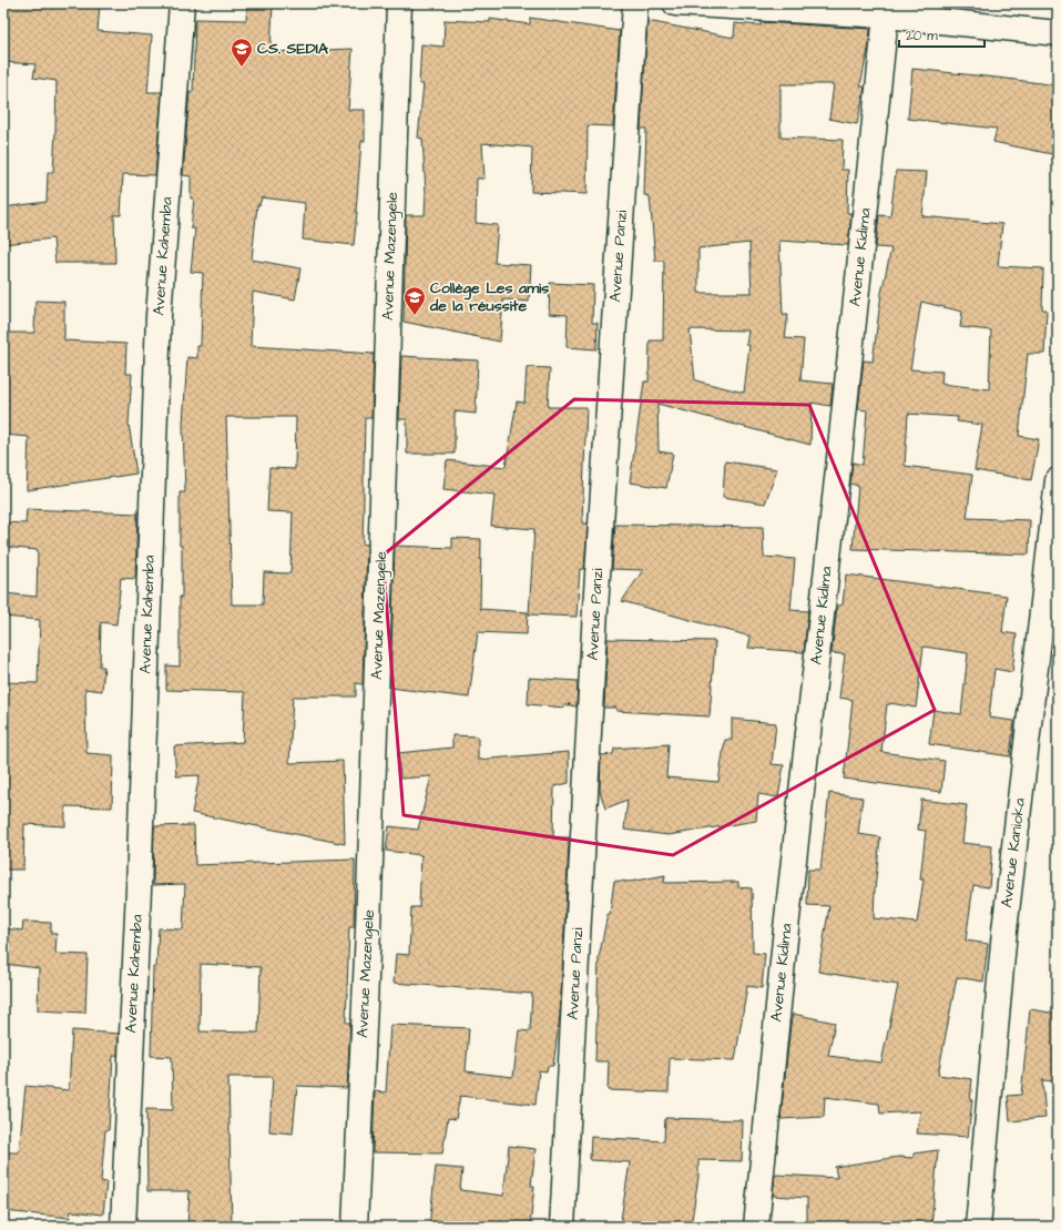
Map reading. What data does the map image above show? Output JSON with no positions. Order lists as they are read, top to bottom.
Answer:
{
  "streets": {
    "street": [
      "Avenue Kahemba",
      "Avenue Mazengele",
      "Avenue Panzi",
      "Avenue Kidima",
      "Avenue Kanioka"
    ]
  },
  "places": {
    "school or university": ["CS. SEDIA", "Collège Les amis de la réussite"]
  },
  "scale_bar": "20 m"
}
